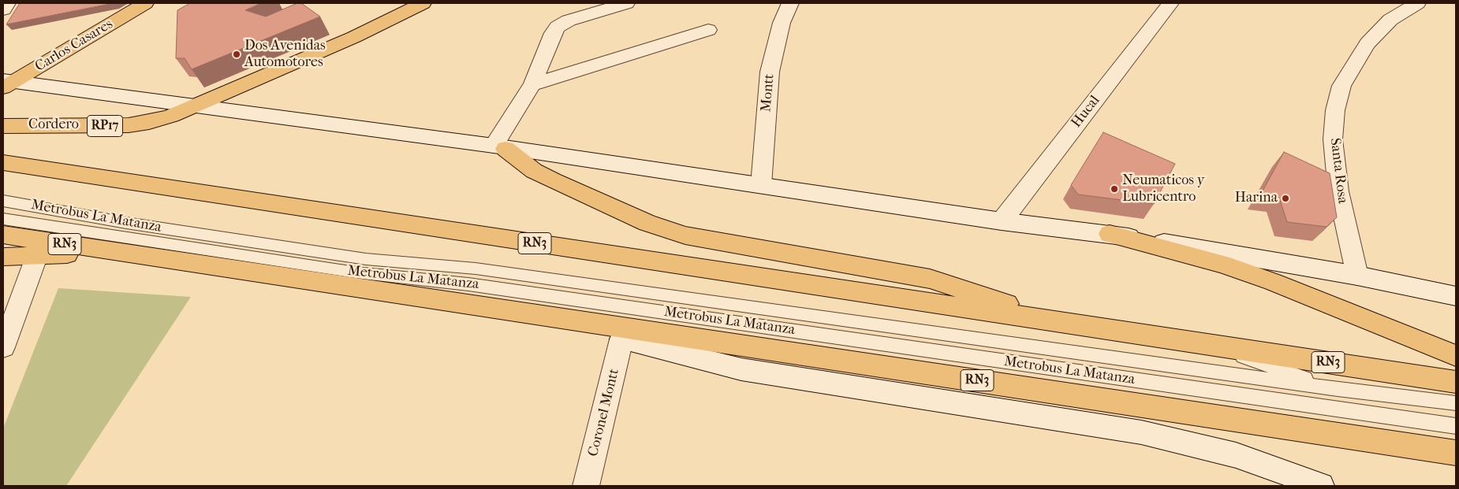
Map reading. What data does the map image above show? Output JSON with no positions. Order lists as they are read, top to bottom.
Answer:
{
  "streets": {
    "main road": [
      "Carlos Casares",
      "Cordero",
      "RP17",
      "RN3"
    ],
    "street": [
      "Montt",
      "Hucal",
      "Santa Rosa",
      "Coronel Montt"
    ],
    "lane": ["Metrobus La Matanza"]
  },
  "crossings": [
    ["Cordero", "RP17"],
    ["Metrobus La Matanza", "RN3"],
    ["RN3", "Coronel Montt"]
  ],
  "places": ["Dos Avenidas Automotores", "Neumaticos y Lubricentro", "Harina"]
}
